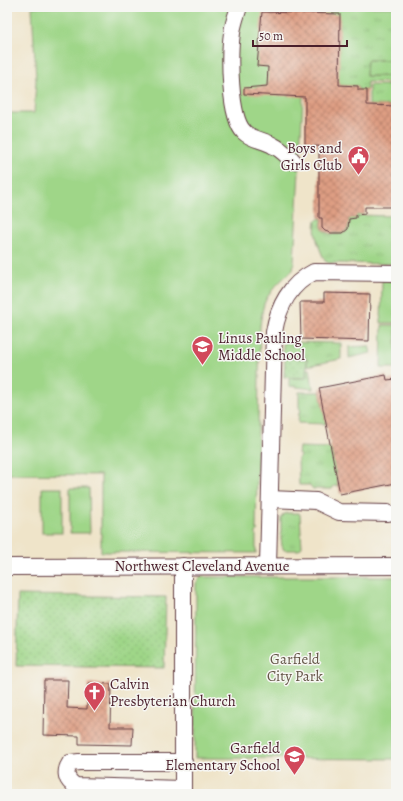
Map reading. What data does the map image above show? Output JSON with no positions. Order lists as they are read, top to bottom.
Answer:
{
  "streets": {
    "street": ["Northwest Cleveland Avenue"]
  },
  "parks": ["Garfield City Park"],
  "places": {
    "public building": ["Boys and Girls Club"],
    "school or university": ["Linus Pauling Middle School", "Garfield Elementary School"],
    "church": ["Calvin Presbyterian Church"]
  },
  "scale_bar": "50 m"
}
